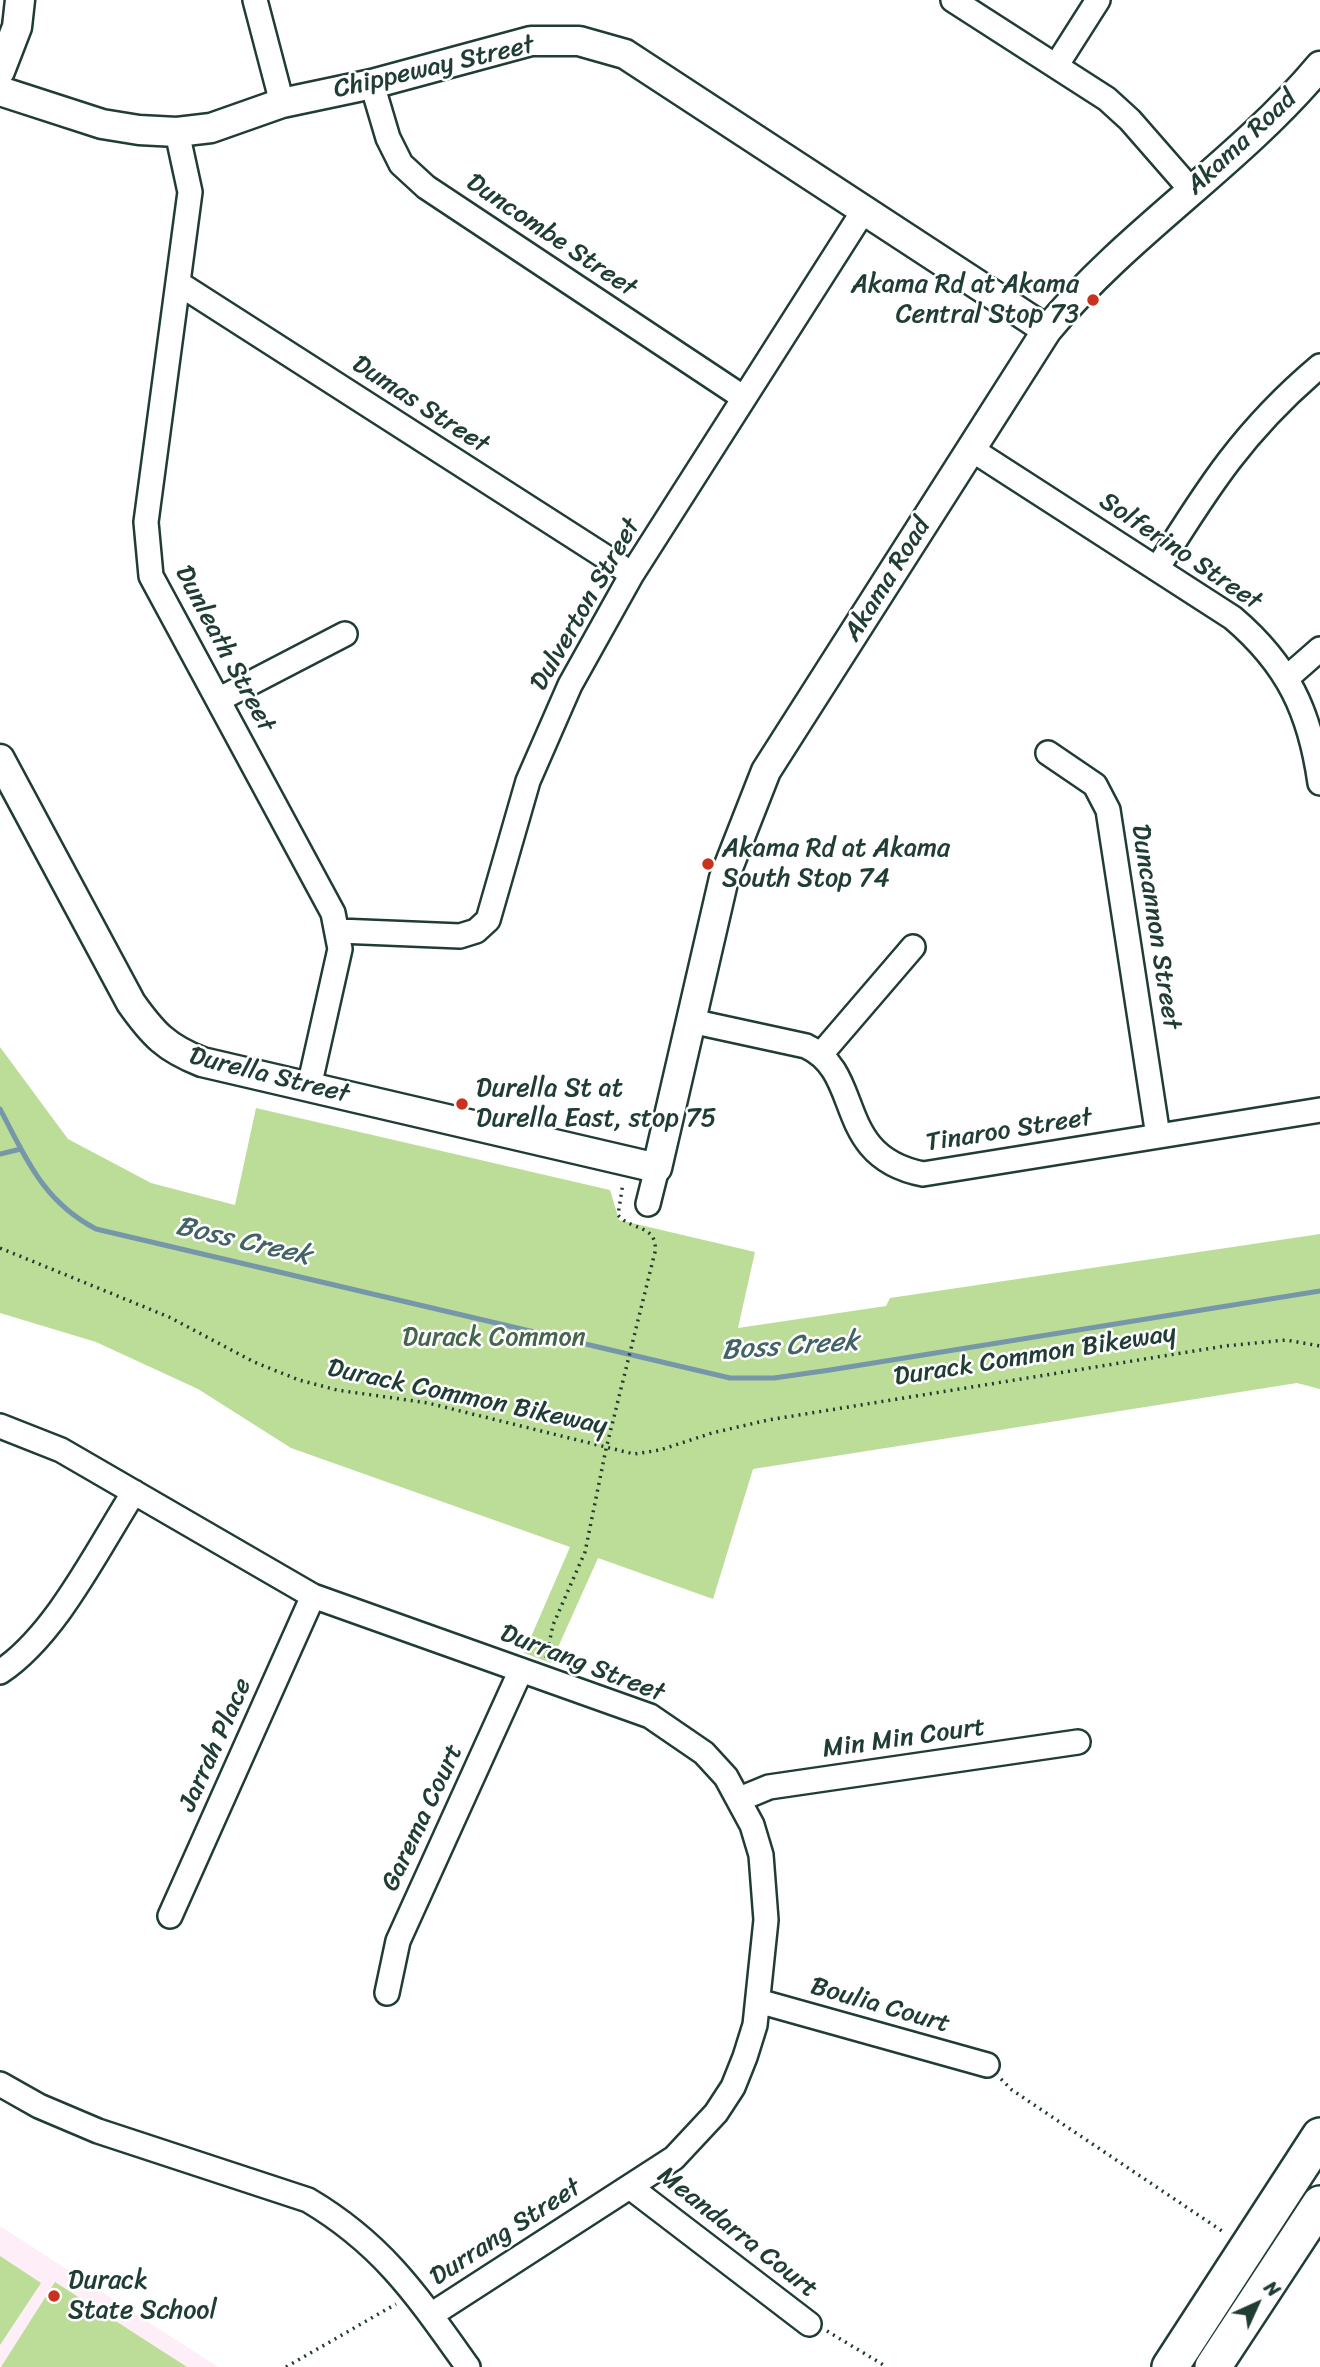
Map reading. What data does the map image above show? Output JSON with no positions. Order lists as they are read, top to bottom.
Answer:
{
  "streets": {
    "street": [
      "Chippeway Street",
      "Akama Road",
      "Duncombe Street",
      "Dumas Street",
      "Solferino Street",
      "Dulverton Street",
      "Dunleath Street",
      "Duncannon Street",
      "Durella Street",
      "Tinaroo Street",
      "Durrang Street",
      "Min Min Court",
      "Jarrah Place",
      "Garema Court",
      "Boulia Court",
      "Meandarra Court"
    ],
    "path": ["Durack Common Bikeway"]
  },
  "crossings": [
    ["Chippeway Street", "Akama Road"],
    ["Chippeway Street", "Duncombe Street"],
    ["Chippeway Street", "Dulverton Street"],
    ["Chippeway Street", "Dunleath Street"],
    ["Akama Road", "Solferino Street"],
    ["Akama Road", "Durella Street"],
    ["Duncombe Street", "Dulverton Street"],
    ["Dumas Street", "Dulverton Street"],
    ["Dumas Street", "Dunleath Street"],
    ["Dulverton Street", "Dunleath Street"],
    ["Dunleath Street", "Durella Street"],
    ["Duncannon Street", "Tinaroo Street"],
    ["Durrang Street", "Min Min Court"],
    ["Durrang Street", "Jarrah Place"],
    ["Durrang Street", "Garema Court"],
    ["Durrang Street", "Boulia Court"],
    ["Durrang Street", "Meandarra Court"]
  ],
  "water": ["Boss Creek"],
  "parks": ["Durack Common"],
  "places": [
    "Akama Rd at Akama Central Stop 73",
    "Akama Rd at Akama South Stop 74",
    "Durella St at Durella East, stop 75",
    "Durack State School"
  ],
  "north": "top right"
}
